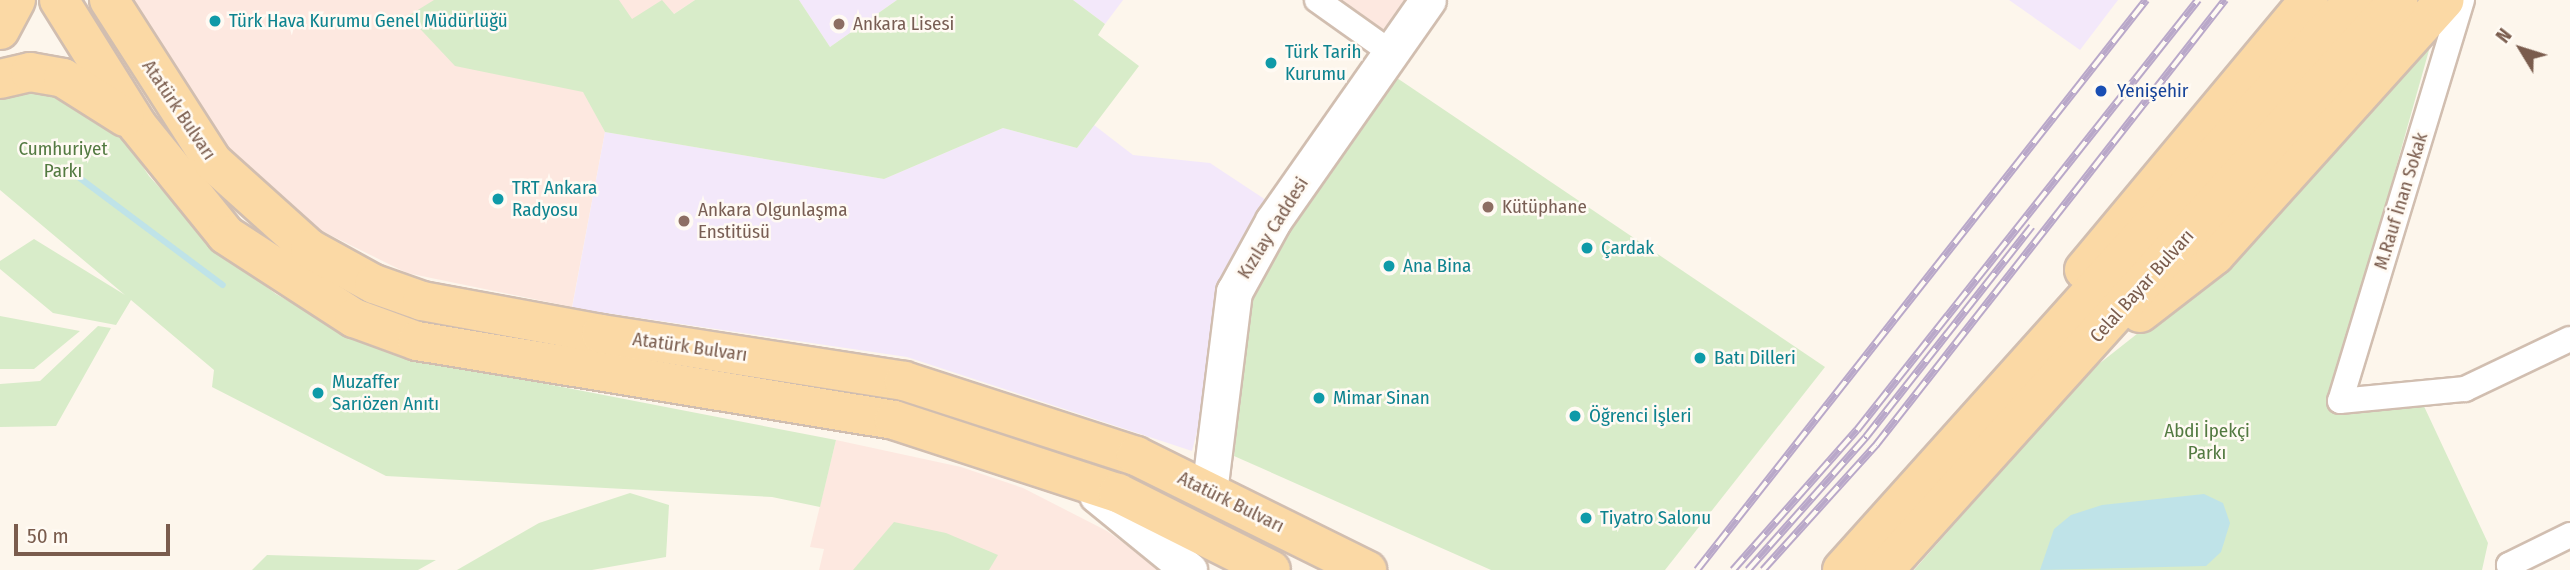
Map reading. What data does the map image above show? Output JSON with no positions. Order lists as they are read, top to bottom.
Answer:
{
  "streets": {
    "main road": ["Atatürk Bulvarı", "Celal Bayar Bulvarı"],
    "street": ["M.Rauf İnan Sokak", "Kızılay Caddesi"]
  },
  "crossings": [
    ["Atatürk Bulvarı", "Kızılay Caddesi"]
  ],
  "parks": ["Cumhuriyet Parkı", "Abdi İpekçi Parkı"],
  "places": [
    "Türk Hava Kurumu Genel Müdürlüğü",
    "Ankara Lisesi",
    "Türk Tarih Kurumu",
    "Yenişehir",
    "TRT Ankara Radyosu",
    "Kütüphane",
    "Ankara Olgunlaşma Enstitüsü",
    "Çardak",
    "Ana Bina",
    "Batı Dilleri",
    "Muzaffer Sarıözen Anıtı",
    "Mimar Sinan",
    "Öğrenci İşleri",
    "Tiyatro Salonu"
  ],
  "scale_bar": "50 m",
  "north": "top left"
}
